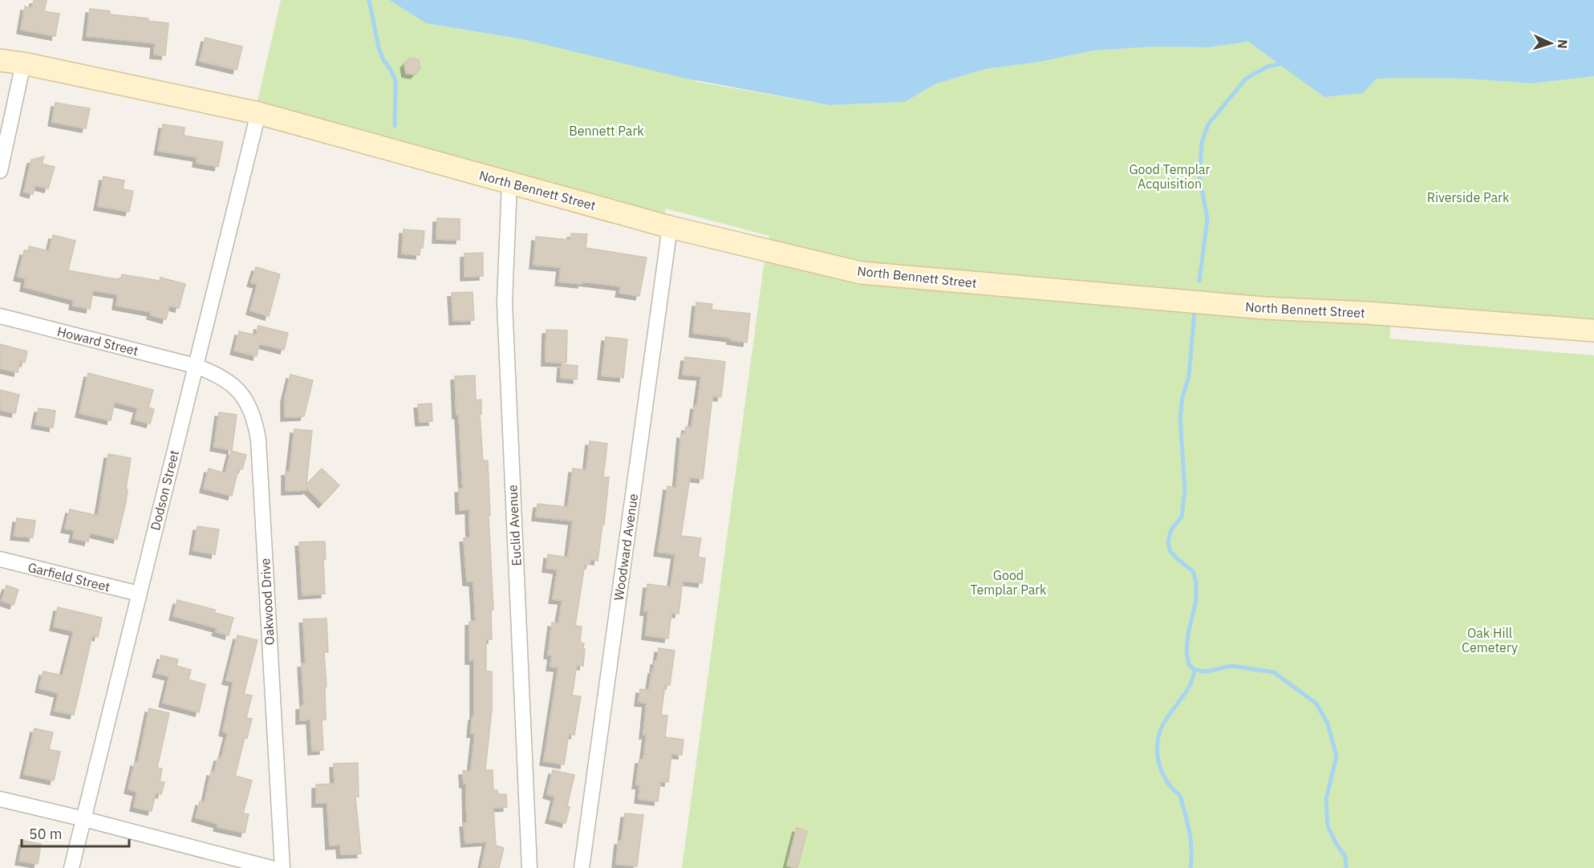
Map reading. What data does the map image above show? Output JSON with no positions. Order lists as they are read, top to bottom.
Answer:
{
  "streets": {
    "main road": ["North Bennett Street"],
    "street": [
      "Howard Street",
      "Dodson Street",
      "Euclid Avenue",
      "Woodward Avenue",
      "Garfield Street",
      "Oakwood Drive"
    ]
  },
  "crossings": [
    ["North Bennett Street", "Dodson Street"],
    ["North Bennett Street", "Euclid Avenue"],
    ["North Bennett Street", "Woodward Avenue"],
    ["Howard Street", "Dodson Street"],
    ["Howard Street", "Oakwood Drive"],
    ["Dodson Street", "Garfield Street"],
    ["Dodson Street", "Oakwood Drive"]
  ],
  "parks": [
    "Bennett Park",
    "Good Templar Acquisition",
    "Riverside Park",
    "Good Templar Park",
    "Oak Hill Cemetery"
  ],
  "scale_bar": "50 m",
  "north": "right"
}
